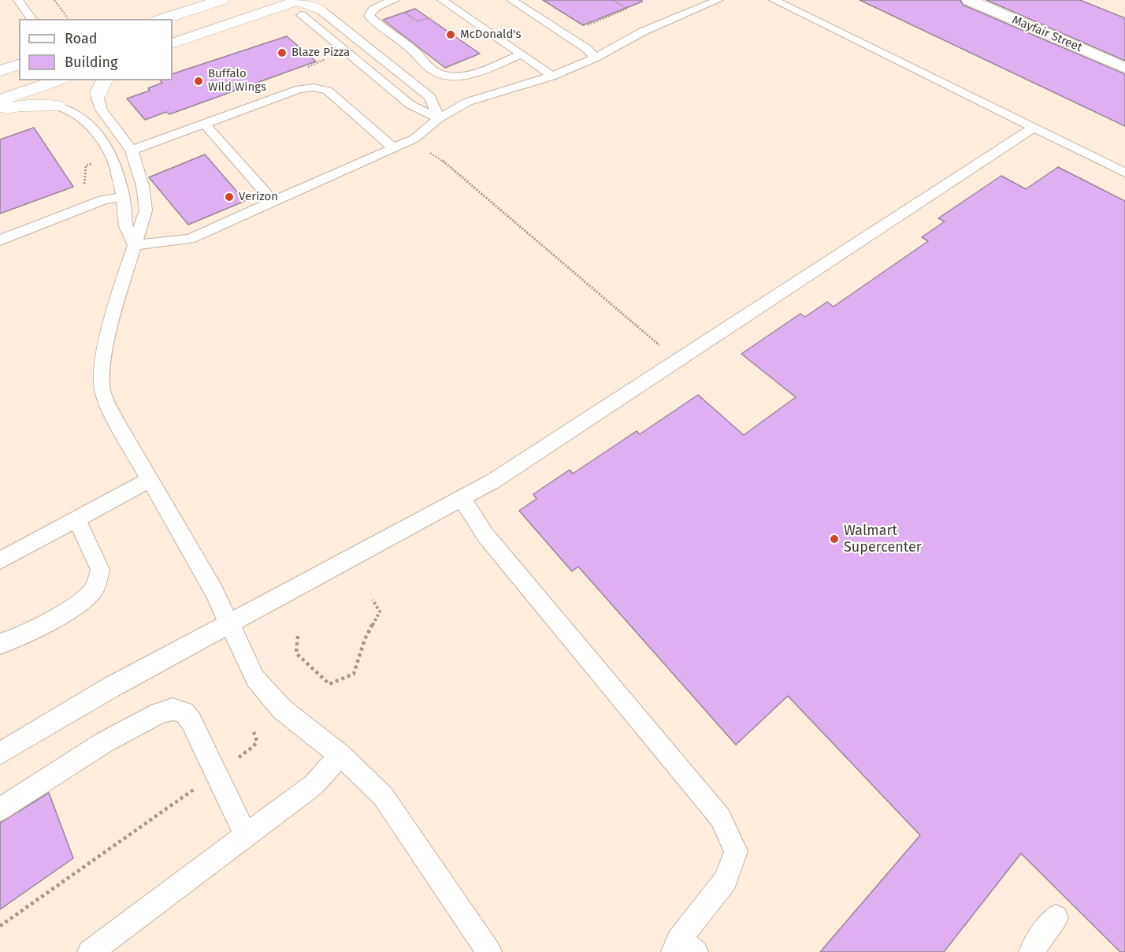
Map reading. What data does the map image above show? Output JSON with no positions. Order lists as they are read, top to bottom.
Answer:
{
  "streets": {
    "main road": ["Mayfair Street"]
  },
  "places": [
    "McDonald's",
    "Blaze Pizza",
    "Buffalo Wild Wings",
    "Verizon",
    "Walmart Supercenter"
  ],
  "legend": ["Road", "Building"]
}
